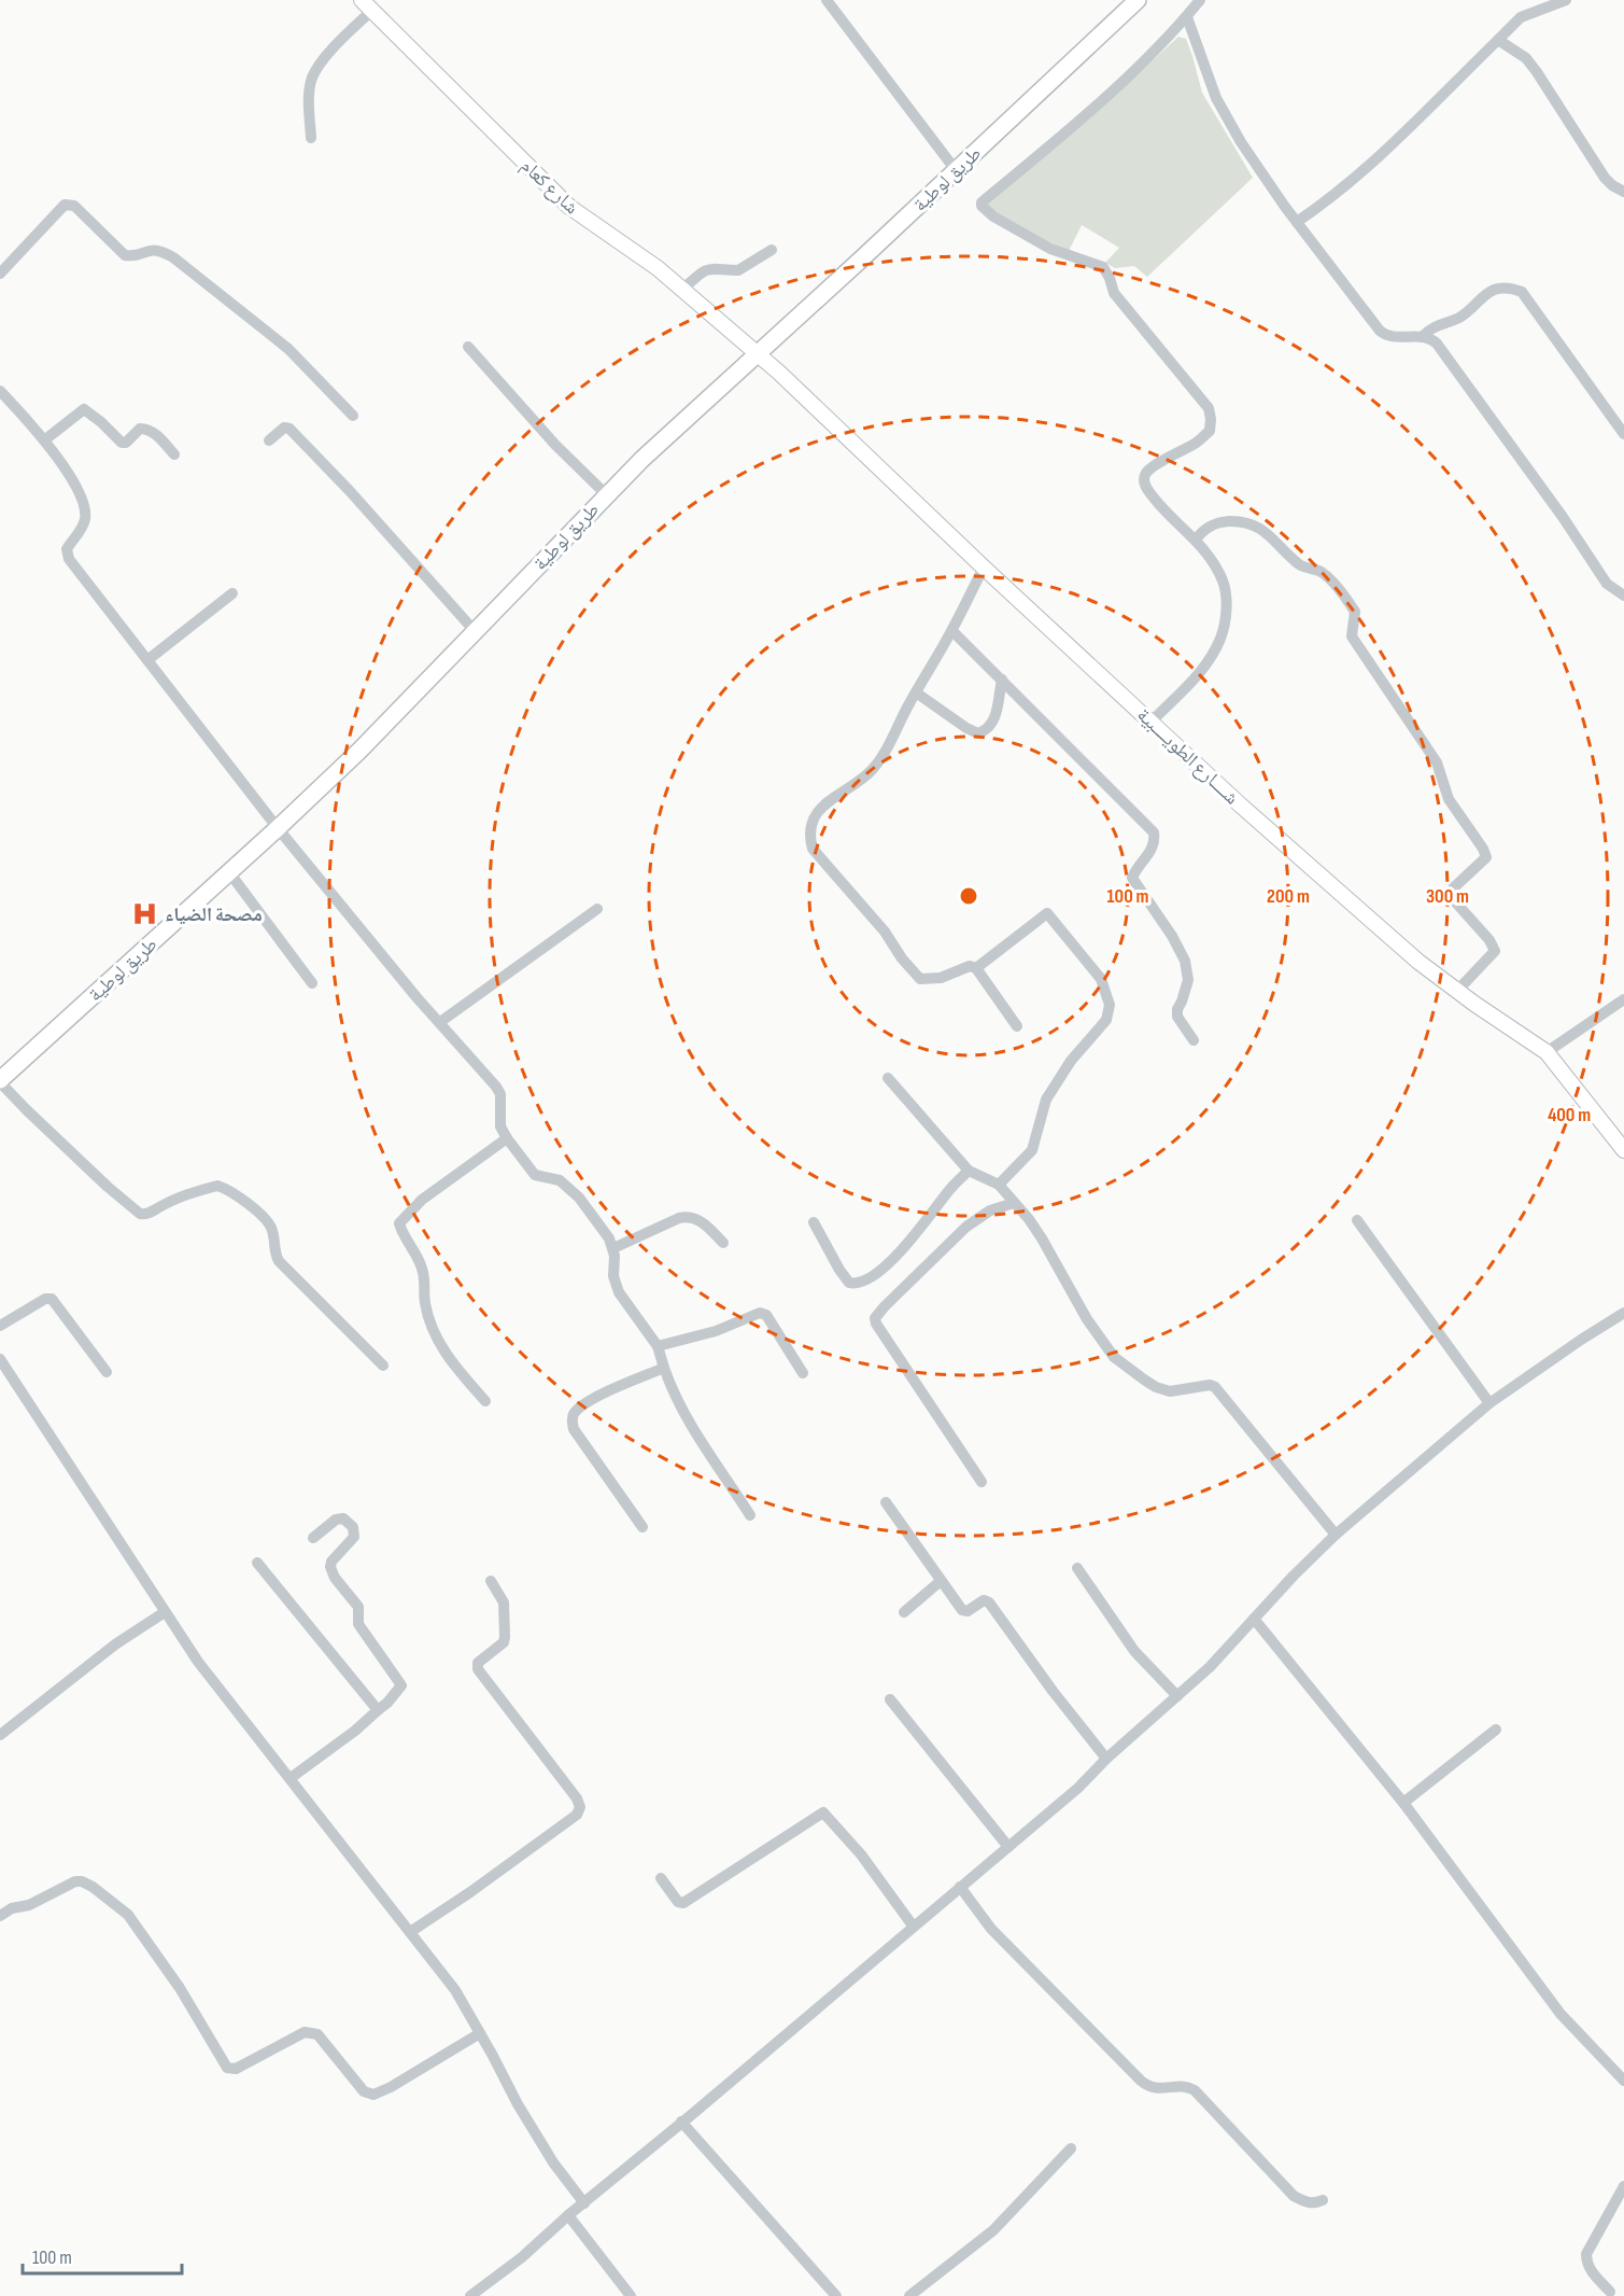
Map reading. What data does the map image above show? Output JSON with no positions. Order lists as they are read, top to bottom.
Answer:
{
  "streets": {
    "main road": ["طريق لوطية"],
    "street": ["شارع كعام", "شــــارع الطويــــبية"]
  },
  "crossings": [
    ["طريق لوطية", "شارع كعام"],
    ["طريق لوطية", "شــــارع الطويــــبية"],
    ["شارع كعام", "شــــارع الطويــــبية"]
  ],
  "places": {
    "hospital": ["مصحة الضياء"]
  },
  "scale_bar": "100 m",
  "rings": [
    "100 m",
    "200 m",
    "300 m",
    "400 m"
  ]
}
